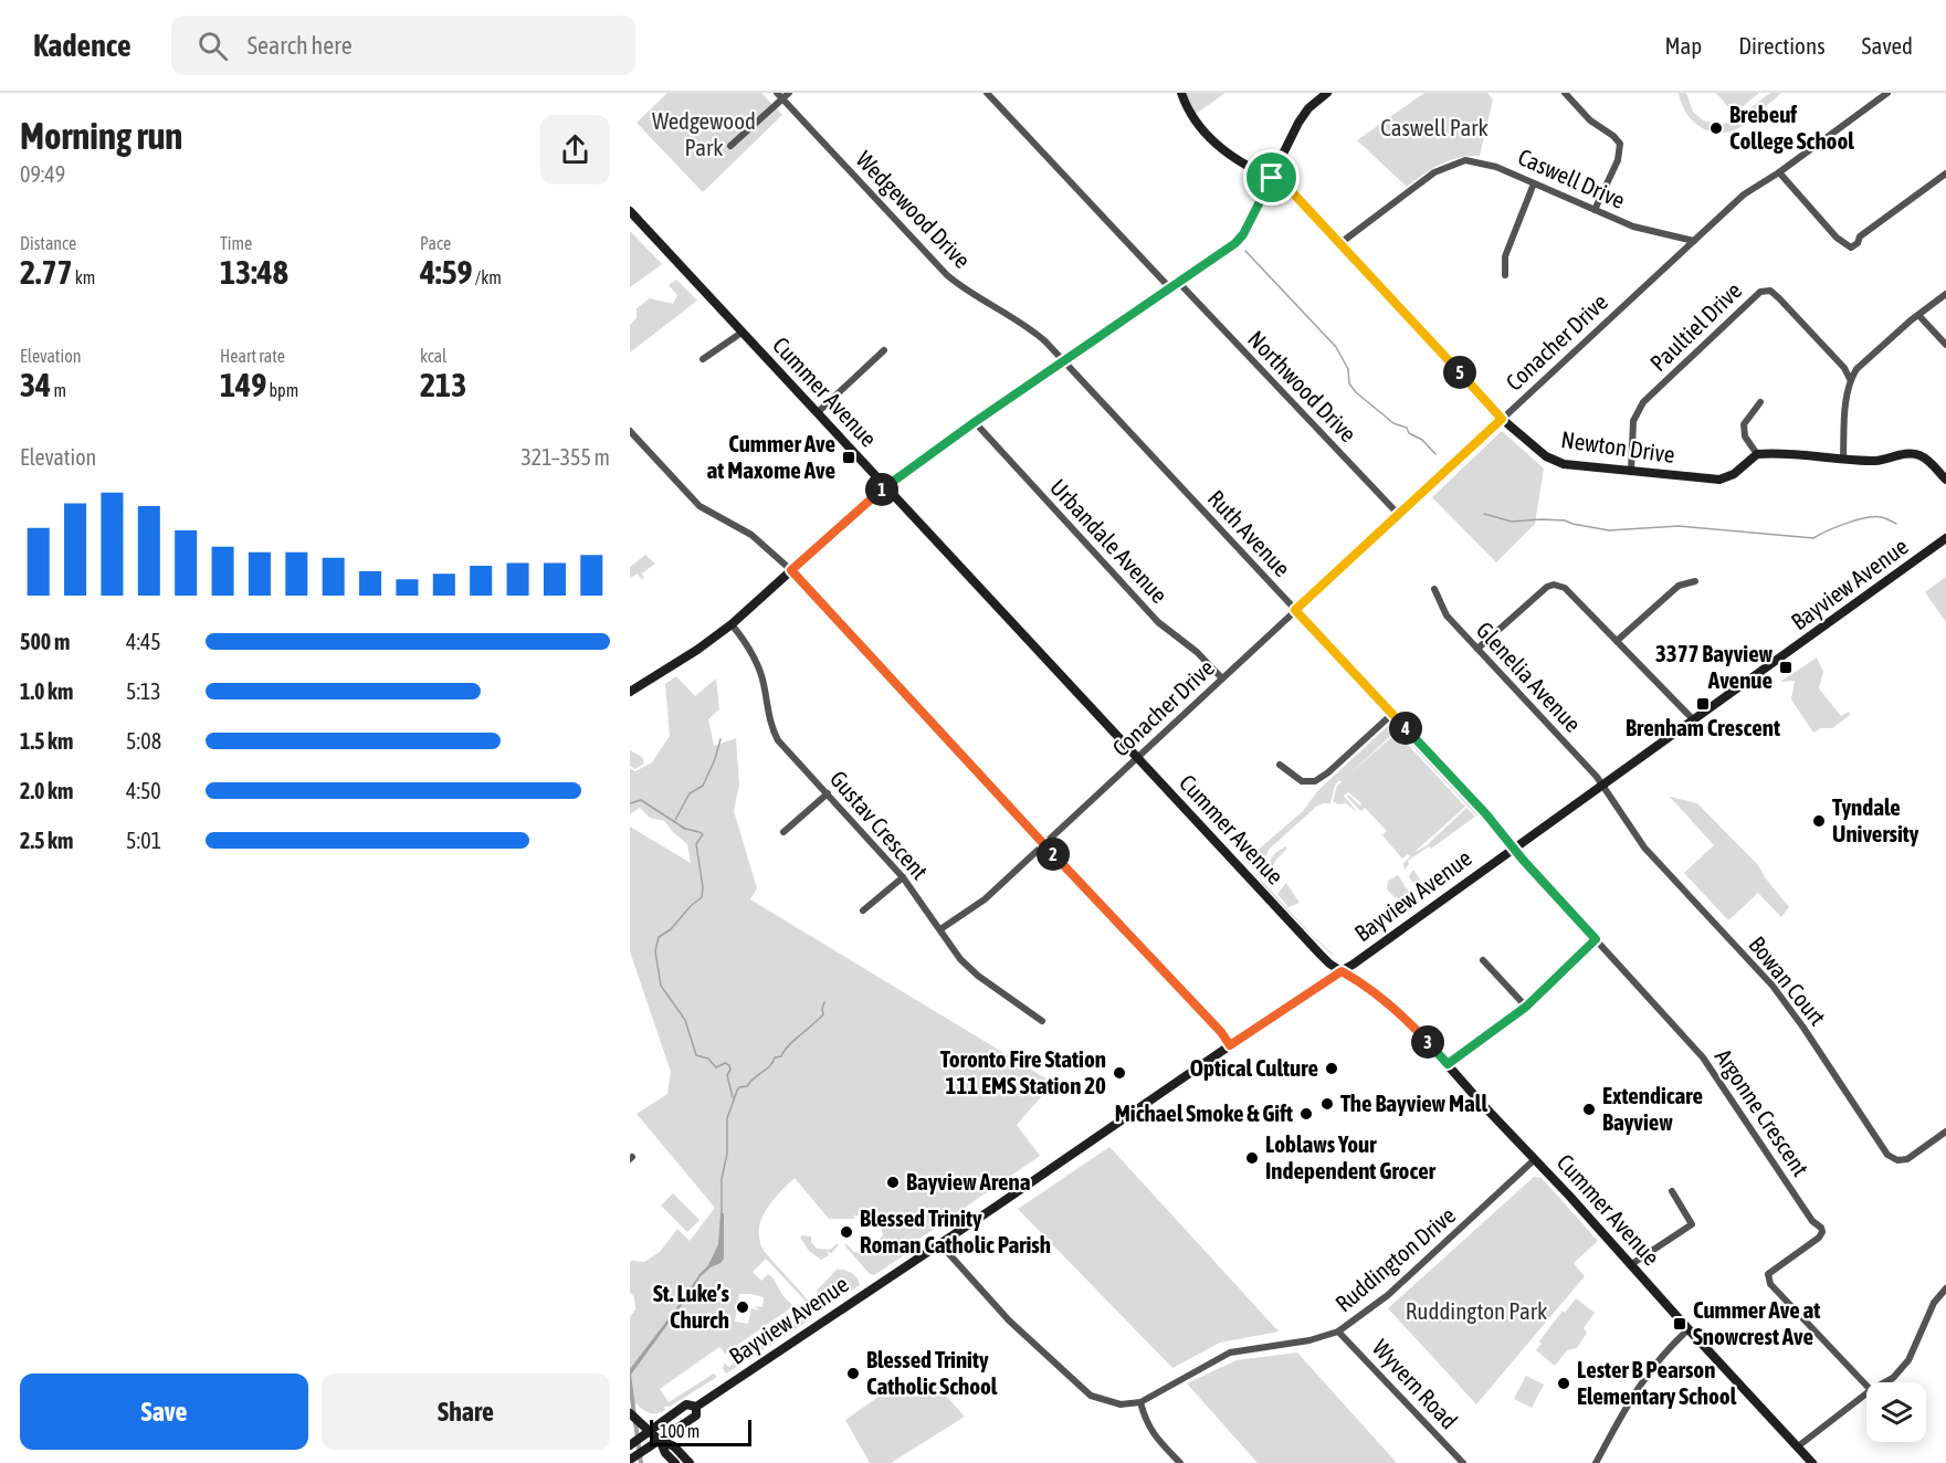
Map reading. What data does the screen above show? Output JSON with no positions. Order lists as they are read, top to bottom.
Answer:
{
  "streets": {
    "street": [
      "Caswell Drive",
      "Wedgewood Drive",
      "Paultiel Drive",
      "Conacher Drive",
      "Northwood Drive",
      "Cummer Avenue",
      "Newton Drive",
      "Ruth Avenue",
      "Urbandale Avenue",
      "Bayview Avenue",
      "Glenelia Avenue",
      "Gustav Crescent",
      "Bowan Court",
      "Argonne Crescent",
      "Ruddington Drive",
      "Wyvern Road"
    ]
  },
  "crossings": [
    ["Caswell Drive", "Conacher Drive"],
    ["Caswell Drive", "Newton Drive"],
    ["Wedgewood Drive", "Ruth Avenue"],
    ["Paultiel Drive", "Newton Drive"],
    ["Conacher Drive", "Northwood Drive"],
    ["Conacher Drive", "Cummer Avenue"],
    ["Conacher Drive", "Newton Drive"],
    ["Conacher Drive", "Ruth Avenue"],
    ["Conacher Drive", "Urbandale Avenue"],
    ["Conacher Drive", "Gustav Crescent"],
    ["Cummer Avenue", "Bayview Avenue"],
    ["Cummer Avenue", "Ruddington Drive"],
    ["Ruth Avenue", "Bayview Avenue"],
    ["Ruth Avenue", "Argonne Crescent"],
    ["Bayview Avenue", "Glenelia Avenue"],
    ["Bayview Avenue", "Bowan Court"],
    ["Bayview Avenue", "Argonne Crescent"],
    ["Glenelia Avenue", "Bowan Court"],
    ["Ruddington Drive", "Wyvern Road"]
  ],
  "parks": ["Wedgewood Park", "Caswell Park", "Ruddington Park"],
  "places": {
    "other": [
      "Brebeuf College School",
      "Tyndale University",
      "Optical Culture",
      "Toronto Fire Station 111 EMS Station 20",
      "The Bayview Mall",
      "Extendicare Bayview",
      "Michael Smoke & Gift",
      "Loblaws Your Independent Grocer",
      "Bayview Arena",
      "Blessed Trinity Roman Catholic Parish",
      "St. Luke’s Church",
      "Blessed Trinity Catholic School",
      "Lester B Pearson Elementary School"
    ],
    "transit": [
      "Cummer Ave at Maxome Ave",
      "3377 Bayview Avenue",
      "Brenham Crescent",
      "Cummer Ave at Snowcrest Ave"
    ]
  },
  "scale_bar": "100 m",
  "page": {
    "header": "Kadence",
    "search": "Search here",
    "nav": ["Map", "Directions", "Saved"],
    "heading": ["Morning run", "09:49"],
    "stats": [
      ["Distance", "2.77 km"],
      ["Time", "13:48"],
      ["Pace", "4:59 /km"],
      ["Elevation", "34 m"],
      ["Heart rate", "149 bpm"],
      ["kcal", "213"]
    ],
    "pins": [
      "5",
      "1",
      "4",
      "2",
      "3"
    ],
    "chart": ["Elevation", "321–355 m"],
    "list": [
      {
        "name": "500 m",
        "note": "4:45"
      },
      {
        "name": "1.0 km",
        "note": "5:13"
      },
      {
        "name": "1.5 km",
        "note": "5:08"
      },
      {
        "name": "2.0 km",
        "note": "4:50"
      },
      {
        "name": "2.5 km",
        "note": "5:01"
      }
    ],
    "buttons": ["Save", "Share"],
    "scale": "100 m"
  }
}
